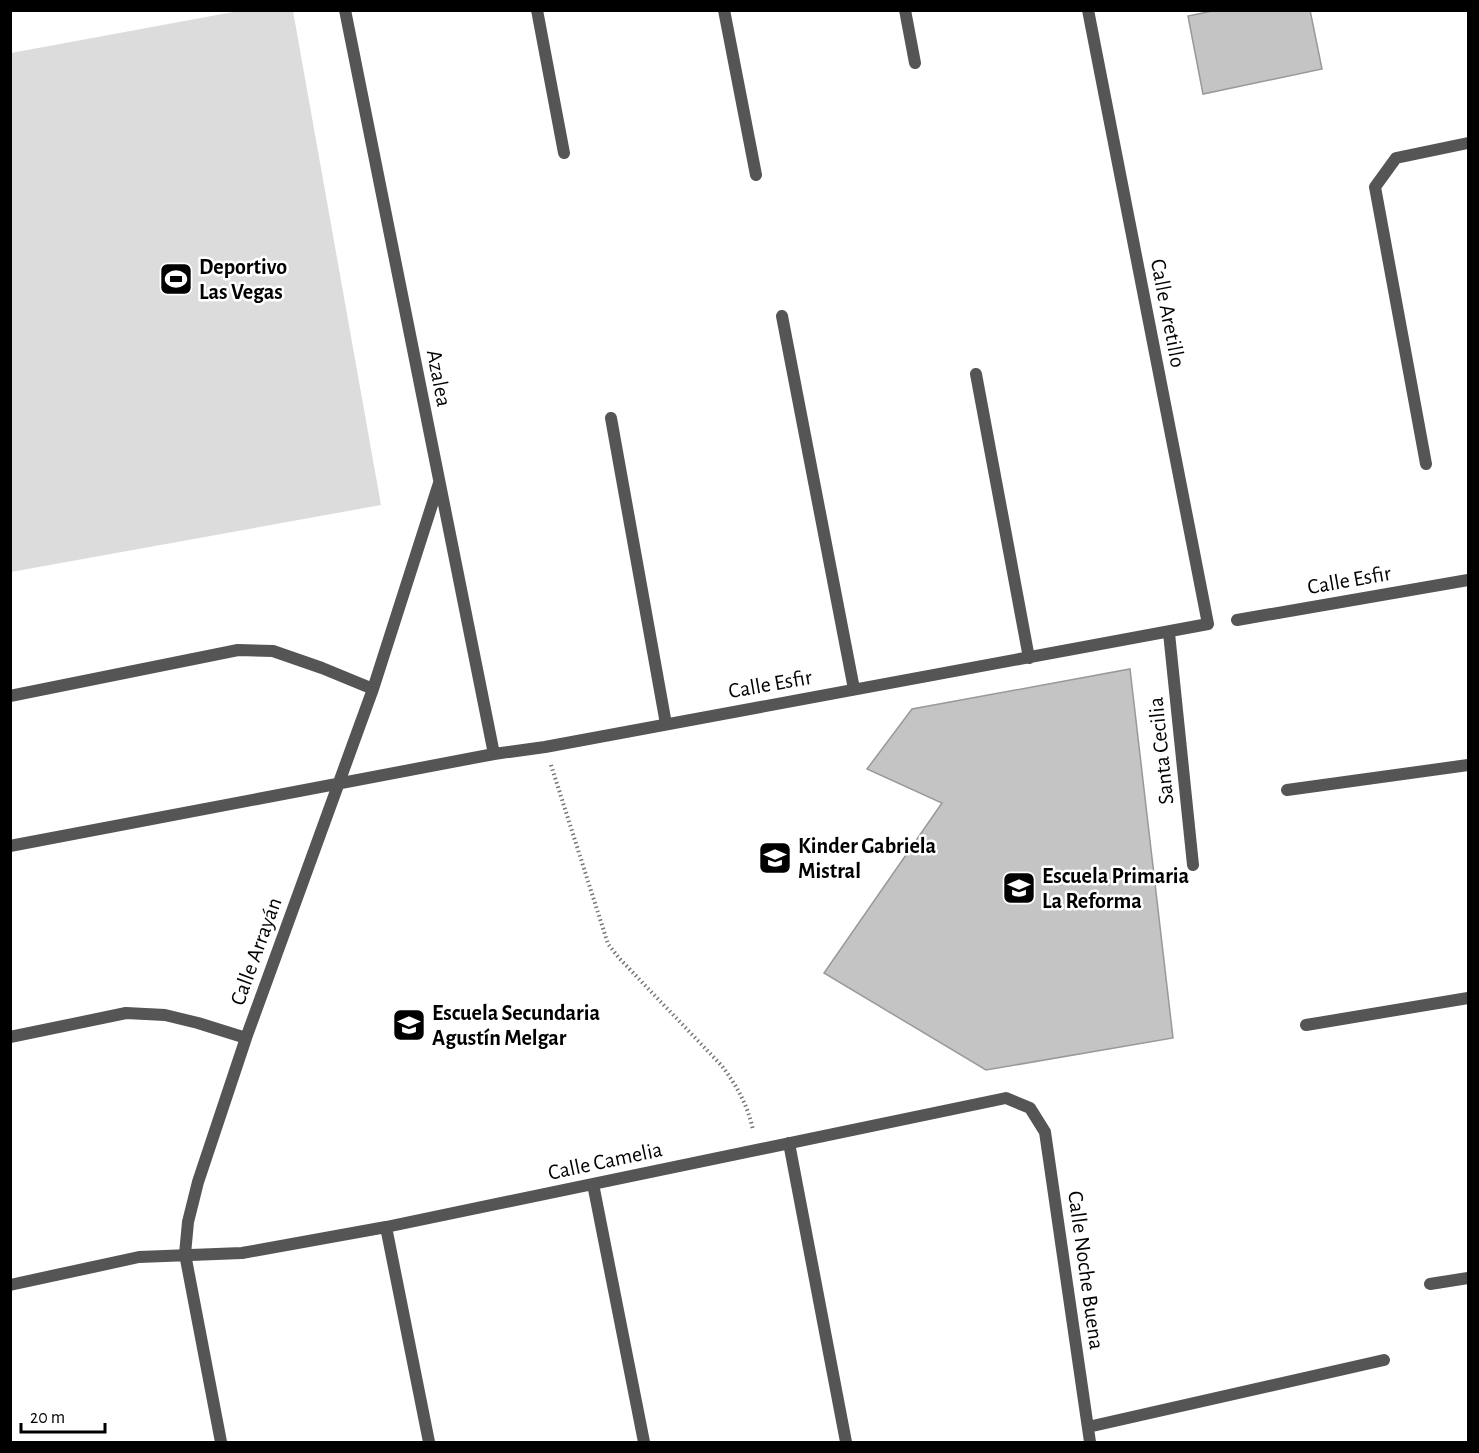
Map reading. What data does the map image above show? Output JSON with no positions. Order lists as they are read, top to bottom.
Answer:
{
  "streets": {
    "street": [
      "Calle Aretillo",
      "Azalea",
      "Calle Esfir",
      "Santa Cecilia",
      "Calle Arrayán",
      "Calle Camelia",
      "Calle Noche Buena"
    ]
  },
  "crossings": [
    ["Calle Aretillo", "Calle Esfir"],
    ["Azalea", "Calle Esfir"],
    ["Azalea", "Calle Arrayán"],
    ["Calle Esfir", "Santa Cecilia"],
    ["Calle Esfir", "Calle Arrayán"],
    ["Calle Arrayán", "Calle Camelia"],
    ["Calle Camelia", "Calle Noche Buena"]
  ],
  "places": {
    "sports": ["Deportivo Las Vegas"],
    "school or university": ["Kinder Gabriela Mistral", "Escuela Primaria La Reforma", "Escuela Secundaria Agustín Melgar"]
  },
  "scale_bar": "20 m"
}
